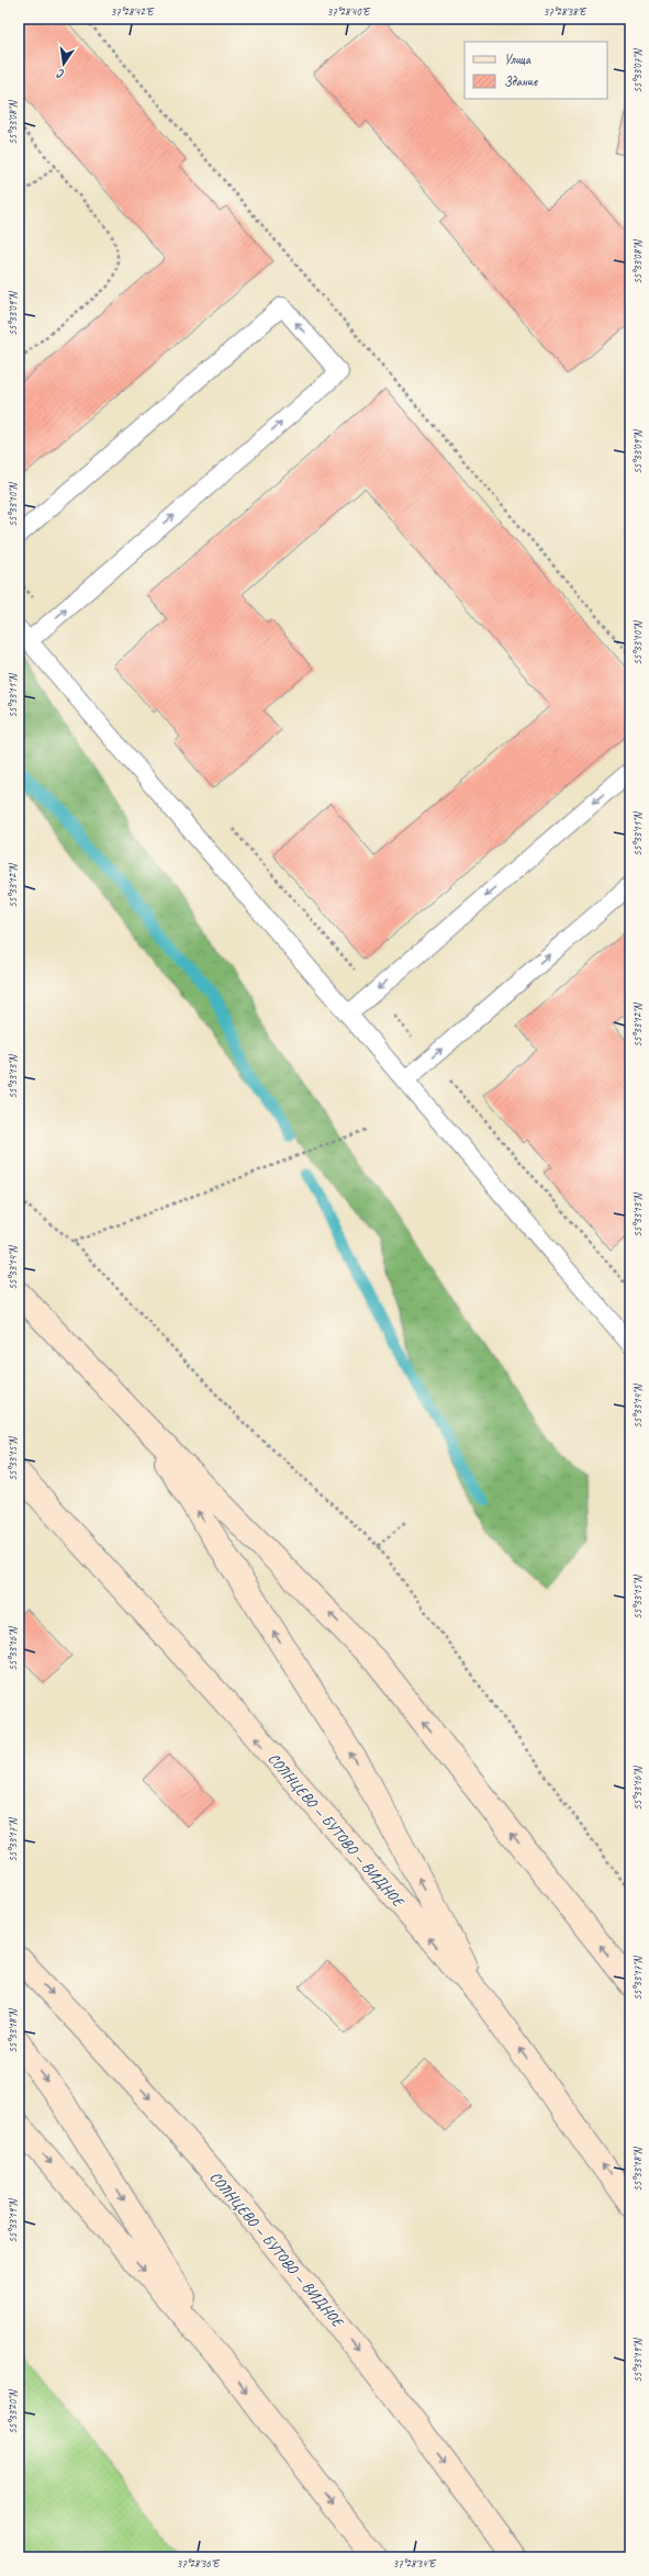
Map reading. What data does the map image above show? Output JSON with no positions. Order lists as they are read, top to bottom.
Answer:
{
  "streets": {
    "main road": ["СОЛНЦЕВО — БУТОВО — ВИДНОЕ"]
  },
  "legend": ["Улица", "Здание"],
  "north": "bottom",
  "coordinates": [
    "37°28'42\"E",
    "37°28'40\"E",
    "37°28'38\"E",
    "55°33'07\"N",
    "55°33'08\"N",
    "55°33'09\"N",
    "55°33'10\"N",
    "55°33'11\"N",
    "55°33'12\"N",
    "55°33'13\"N",
    "55°33'14\"N",
    "55°33'15\"N",
    "55°33'16\"N",
    "55°33'17\"N",
    "55°33'18\"N",
    "55°33'19\"N",
    "55°33'20\"N",
    "37°28'36\"E",
    "37°28'34\"E"
  ]
}
